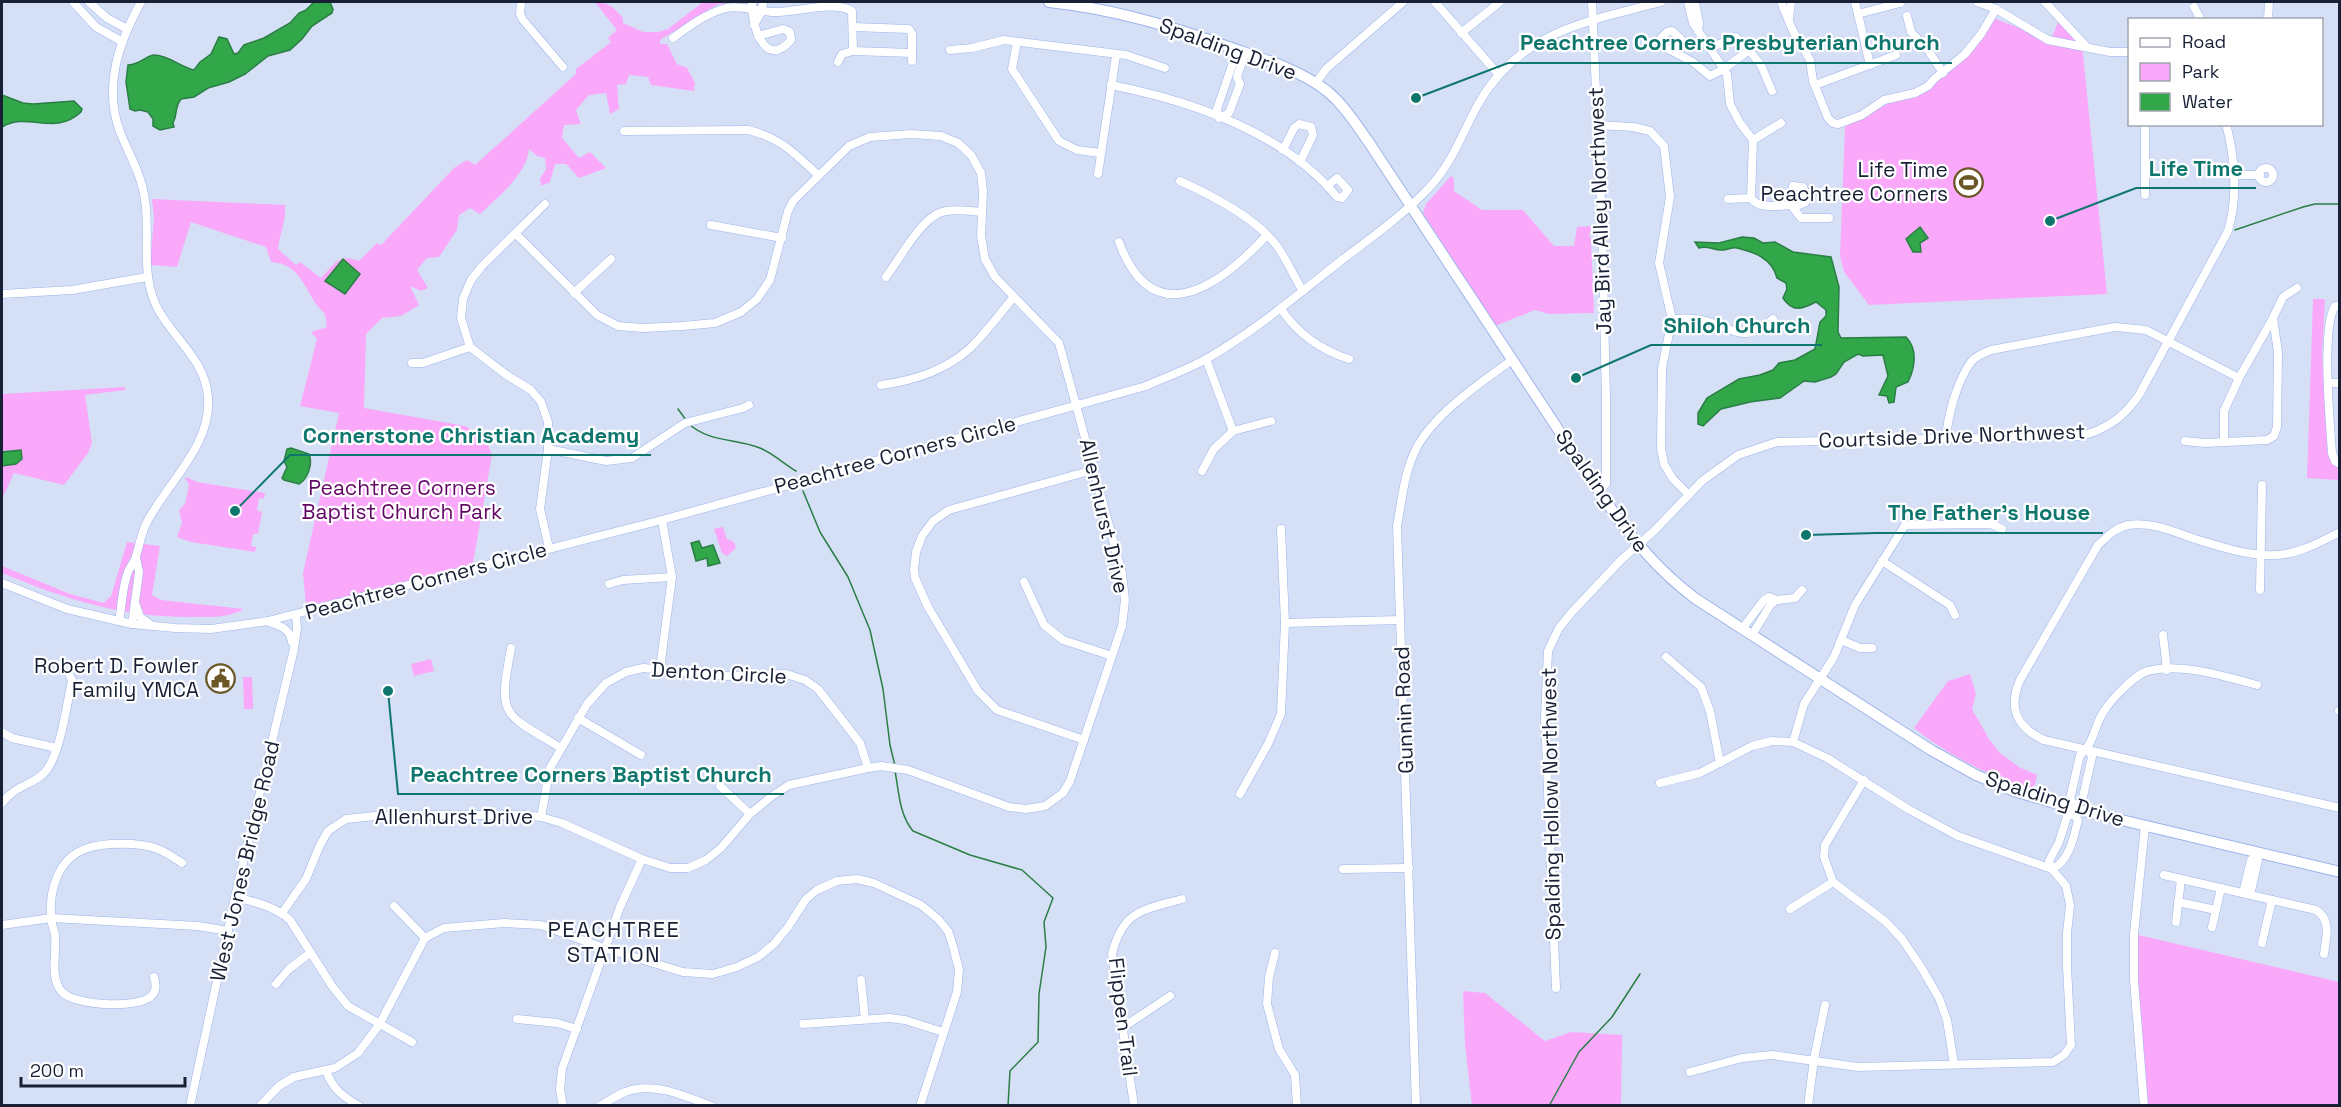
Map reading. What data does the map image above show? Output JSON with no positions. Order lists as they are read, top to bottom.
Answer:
{
  "streets": {
    "main road": ["Spalding Drive"],
    "street": [
      "Jay Bird Alley Northwest",
      "Courtside Drive Northwest",
      "Peachtree Corners Circle",
      "Allenhurst Drive",
      "Denton Circle",
      "Gunnin Road",
      "Spalding Hollow Northwest",
      "West Jones Bridge Road",
      "Flippen Trail"
    ]
  },
  "crossings": [
    ["Spalding Drive", "Jay Bird Alley Northwest"],
    ["Spalding Drive", "Courtside Drive Northwest"],
    ["Spalding Drive", "Peachtree Corners Circle"],
    ["Spalding Drive", "Gunnin Road"],
    ["Spalding Drive", "Spalding Hollow Northwest"],
    ["Jay Bird Alley Northwest", "Peachtree Corners Circle"],
    ["Courtside Drive Northwest", "Spalding Hollow Northwest"],
    ["Peachtree Corners Circle", "Allenhurst Drive"],
    ["Peachtree Corners Circle", "West Jones Bridge Road"],
    ["Allenhurst Drive", "Denton Circle"]
  ],
  "districts": ["PEACHTREE STATION"],
  "parks": ["Peachtree Corners Baptist Church Park"],
  "places": {
    "other": [
      "Peachtree Corners Presbyterian Church",
      "Life Time",
      "Shiloh Church",
      "Cornerstone Christian Academy",
      "The Father's House",
      "Peachtree Corners Baptist Church"
    ],
    "sports": ["Life Time Peachtree Corners"],
    "public building": ["Robert D. Fowler Family YMCA"]
  },
  "legend": ["Road", "Park", "Water"],
  "scale_bar": "200 m"
}
